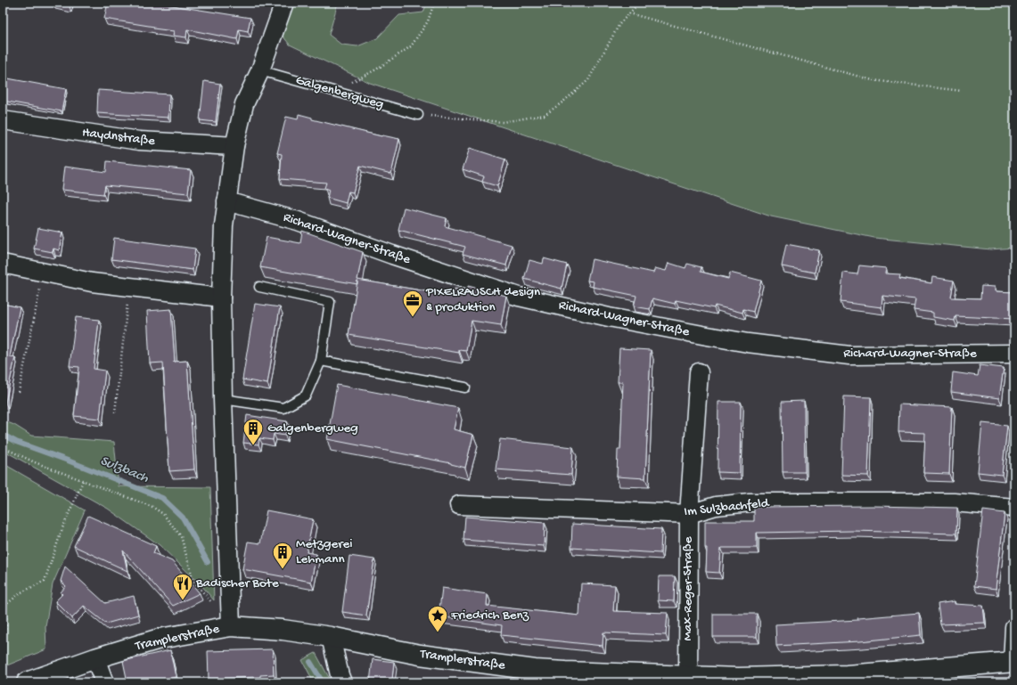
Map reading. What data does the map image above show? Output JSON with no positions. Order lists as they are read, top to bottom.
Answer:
{
  "streets": {
    "street": [
      "Haydnstraße",
      "Richard-Wagner-Straße",
      "Im Sulzbachfeld",
      "Max-Reger-Straße",
      "Tramplerstraße"
    ],
    "lane": ["Galgenbergweg"]
  },
  "crossings": [
    ["Im Sulzbachfeld", "Max-Reger-Straße"],
    ["Max-Reger-Straße", "Tramplerstraße"]
  ],
  "water": ["Sulzbach"],
  "places": {
    "office": ["PIXELRAUSCH design & produktion"],
    "building": ["Galgenbergweg", "Metzgerei Lehmann"],
    "restaurant": ["Badischer Bote"],
    "place": ["Friedrich Benz"]
  }
}
